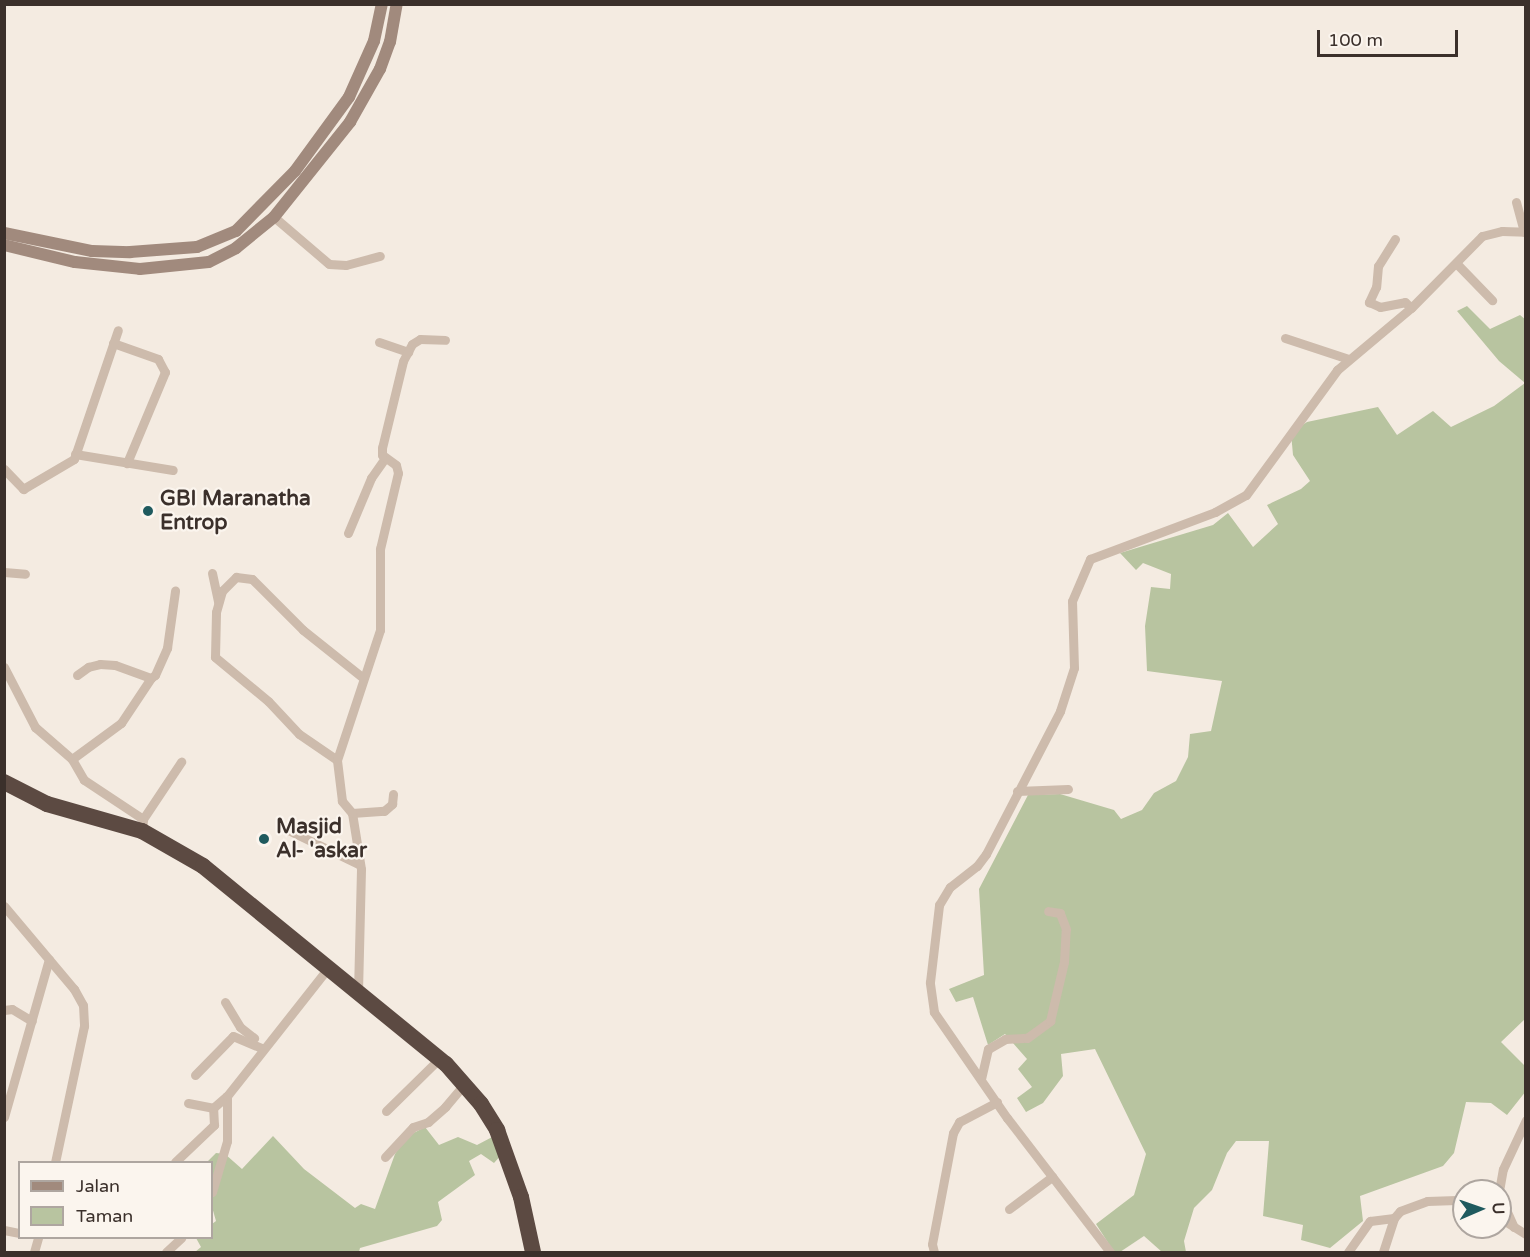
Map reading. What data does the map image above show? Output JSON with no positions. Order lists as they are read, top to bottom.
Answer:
{
  "places": ["GBI Maranatha Entrop", "Masjid Al- 'askar"],
  "legend": ["Jalan", "Taman"],
  "scale_bar": "100 m",
  "north": "right"
}
